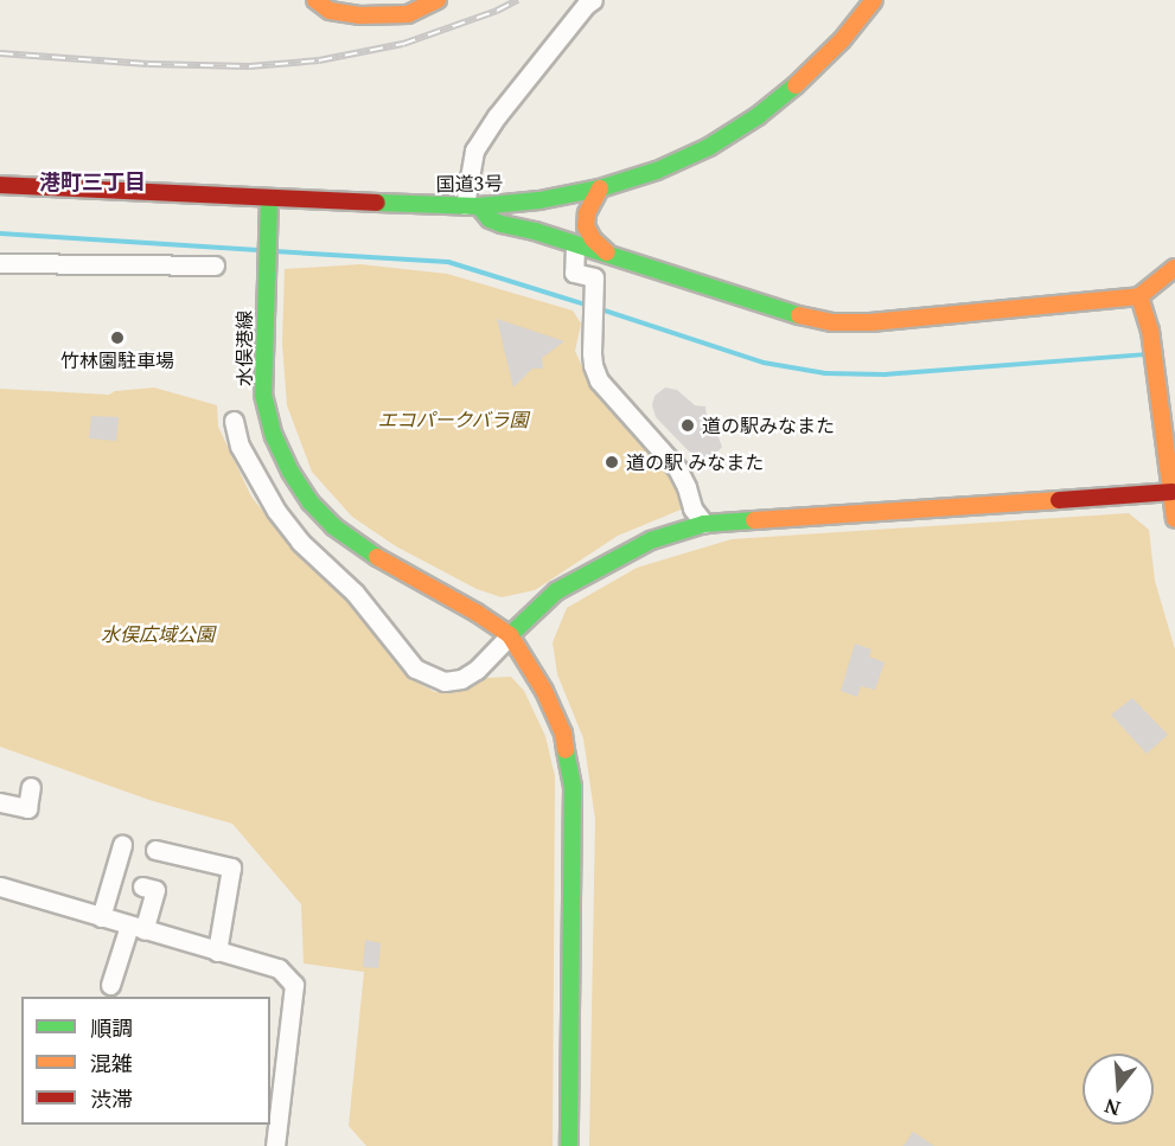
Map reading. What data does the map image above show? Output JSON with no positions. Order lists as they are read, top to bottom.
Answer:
{
  "streets": {
    "main road": ["国道3号", "水俣港線"]
  },
  "crossings": [
    ["国道3号", "水俣港線"]
  ],
  "districts": ["港町三丁目"],
  "parks": ["エコパークバラ園", "水俣広域公園"],
  "places": ["竹林園駐車場", "道の駅みなまた", "道の駅 みなまた"],
  "legend": ["順調", "混雑", "渋滞"],
  "north": "bottom"
}
